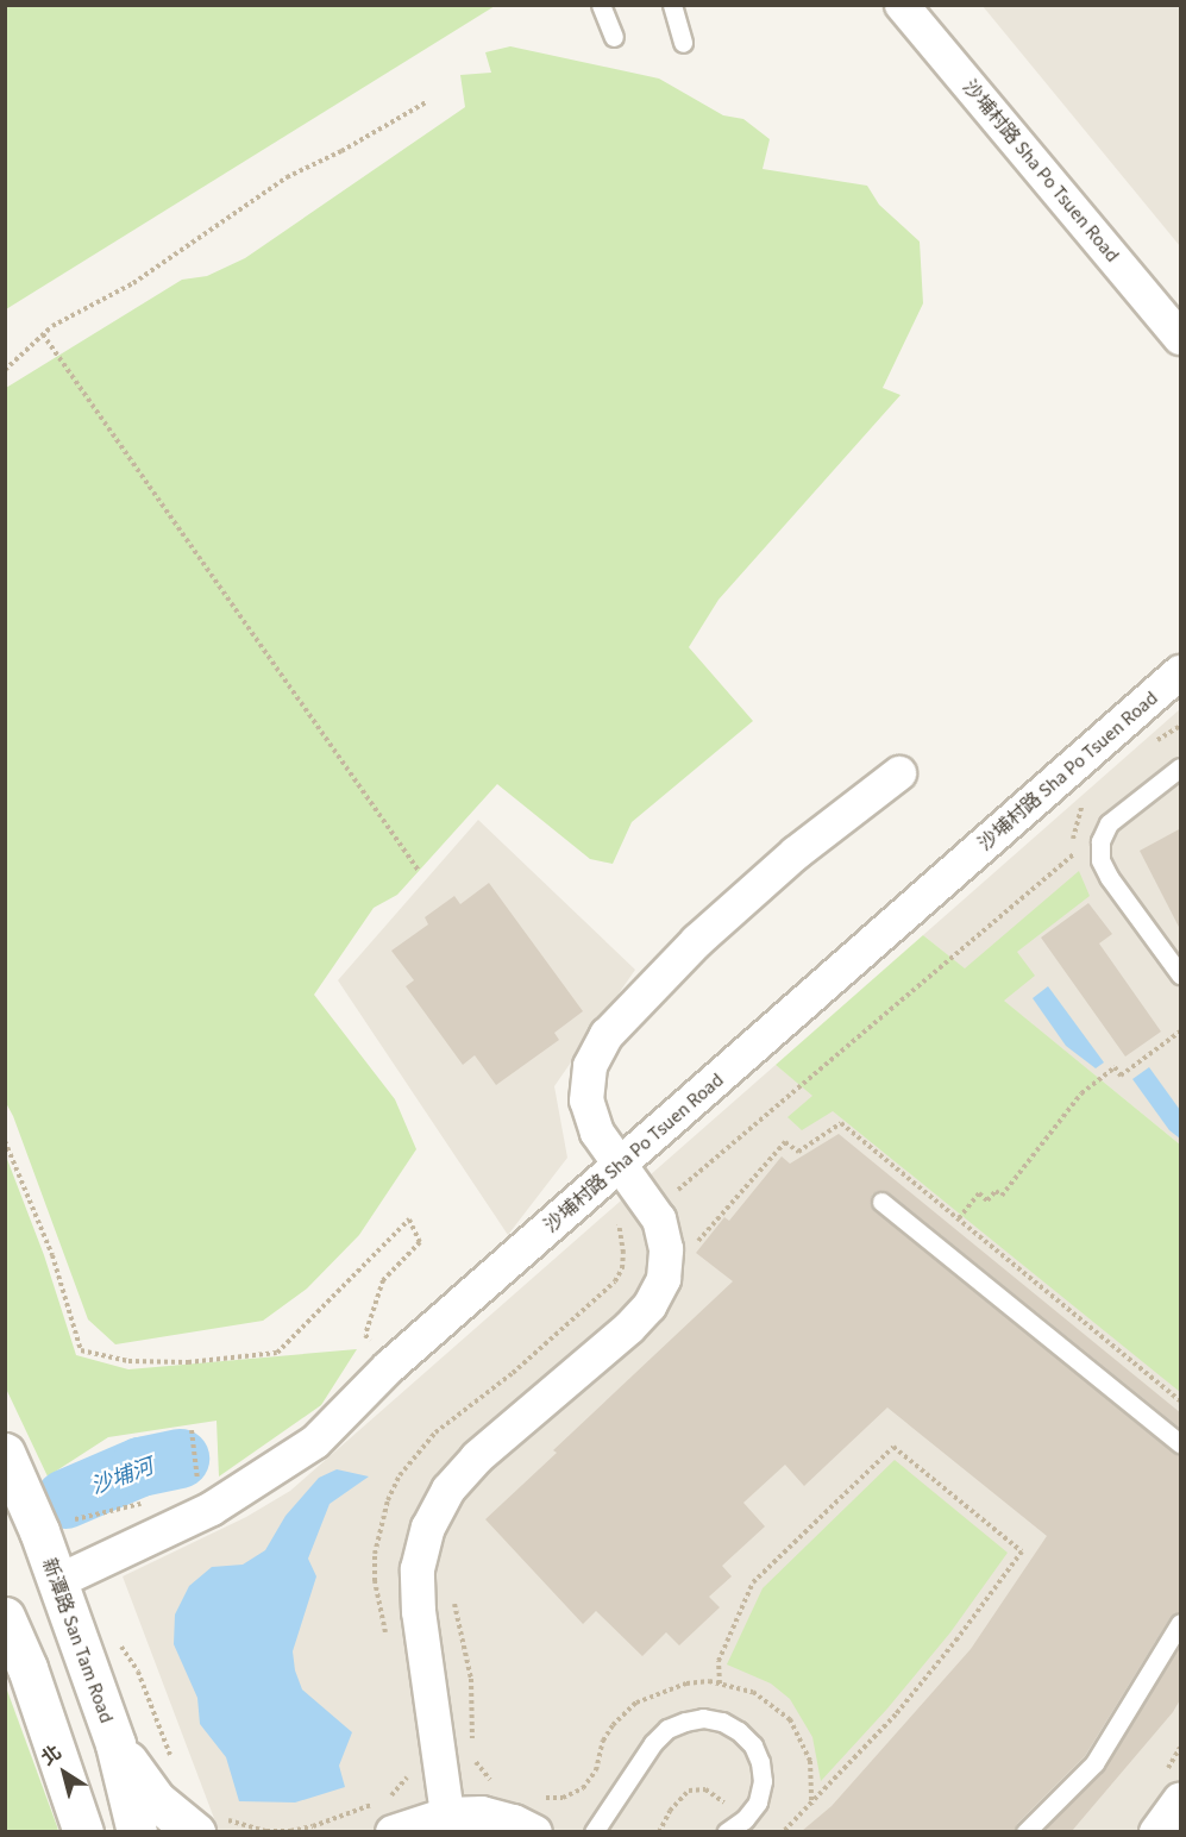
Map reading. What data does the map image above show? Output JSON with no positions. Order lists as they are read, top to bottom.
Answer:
{
  "streets": {
    "street": ["沙埔村路 Sha Po Tsuen Road", "新潭路 San Tam Road"]
  },
  "crossings": [
    ["沙埔村路 Sha Po Tsuen Road", "新潭路 San Tam Road"]
  ],
  "water": ["沙埔河"],
  "north": "top left"
}
